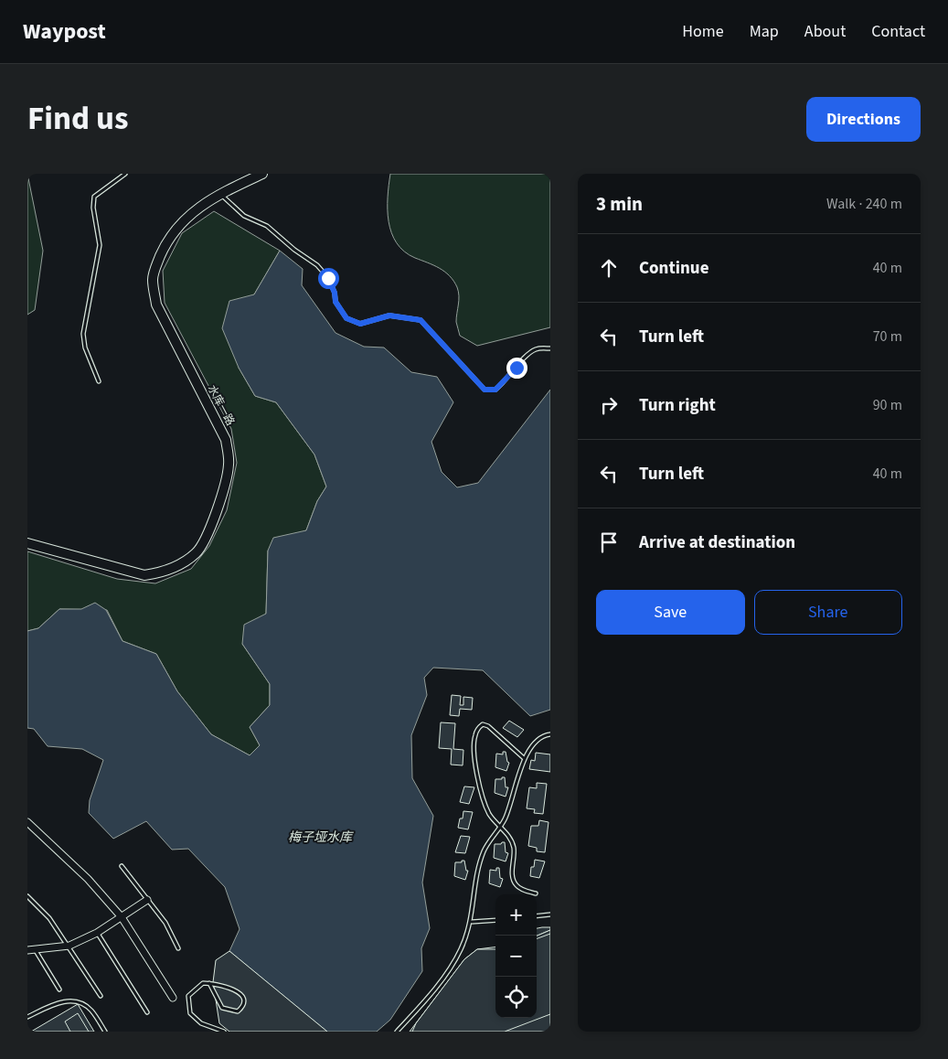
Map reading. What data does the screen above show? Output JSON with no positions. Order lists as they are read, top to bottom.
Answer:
{
  "streets": {
    "street": ["水库一路"]
  },
  "water": ["梅子垭水库"],
  "page": {
    "header": "Waypost",
    "nav": [
      "Home",
      "Map",
      "About",
      "Contact"
    ],
    "title": "Find us",
    "buttons": [
      "Directions",
      ["Save", "Share"]
    ],
    "heading": ["3 min", "Walk · 240 m"],
    "list": [
      ["Continue", "40 m"],
      ["Turn left", "70 m"],
      ["Turn right", "90 m"],
      ["Turn left", "40 m"],
      "Arrive at destination"
    ],
    "map_buttons": ["+", "−"]
  }
}
